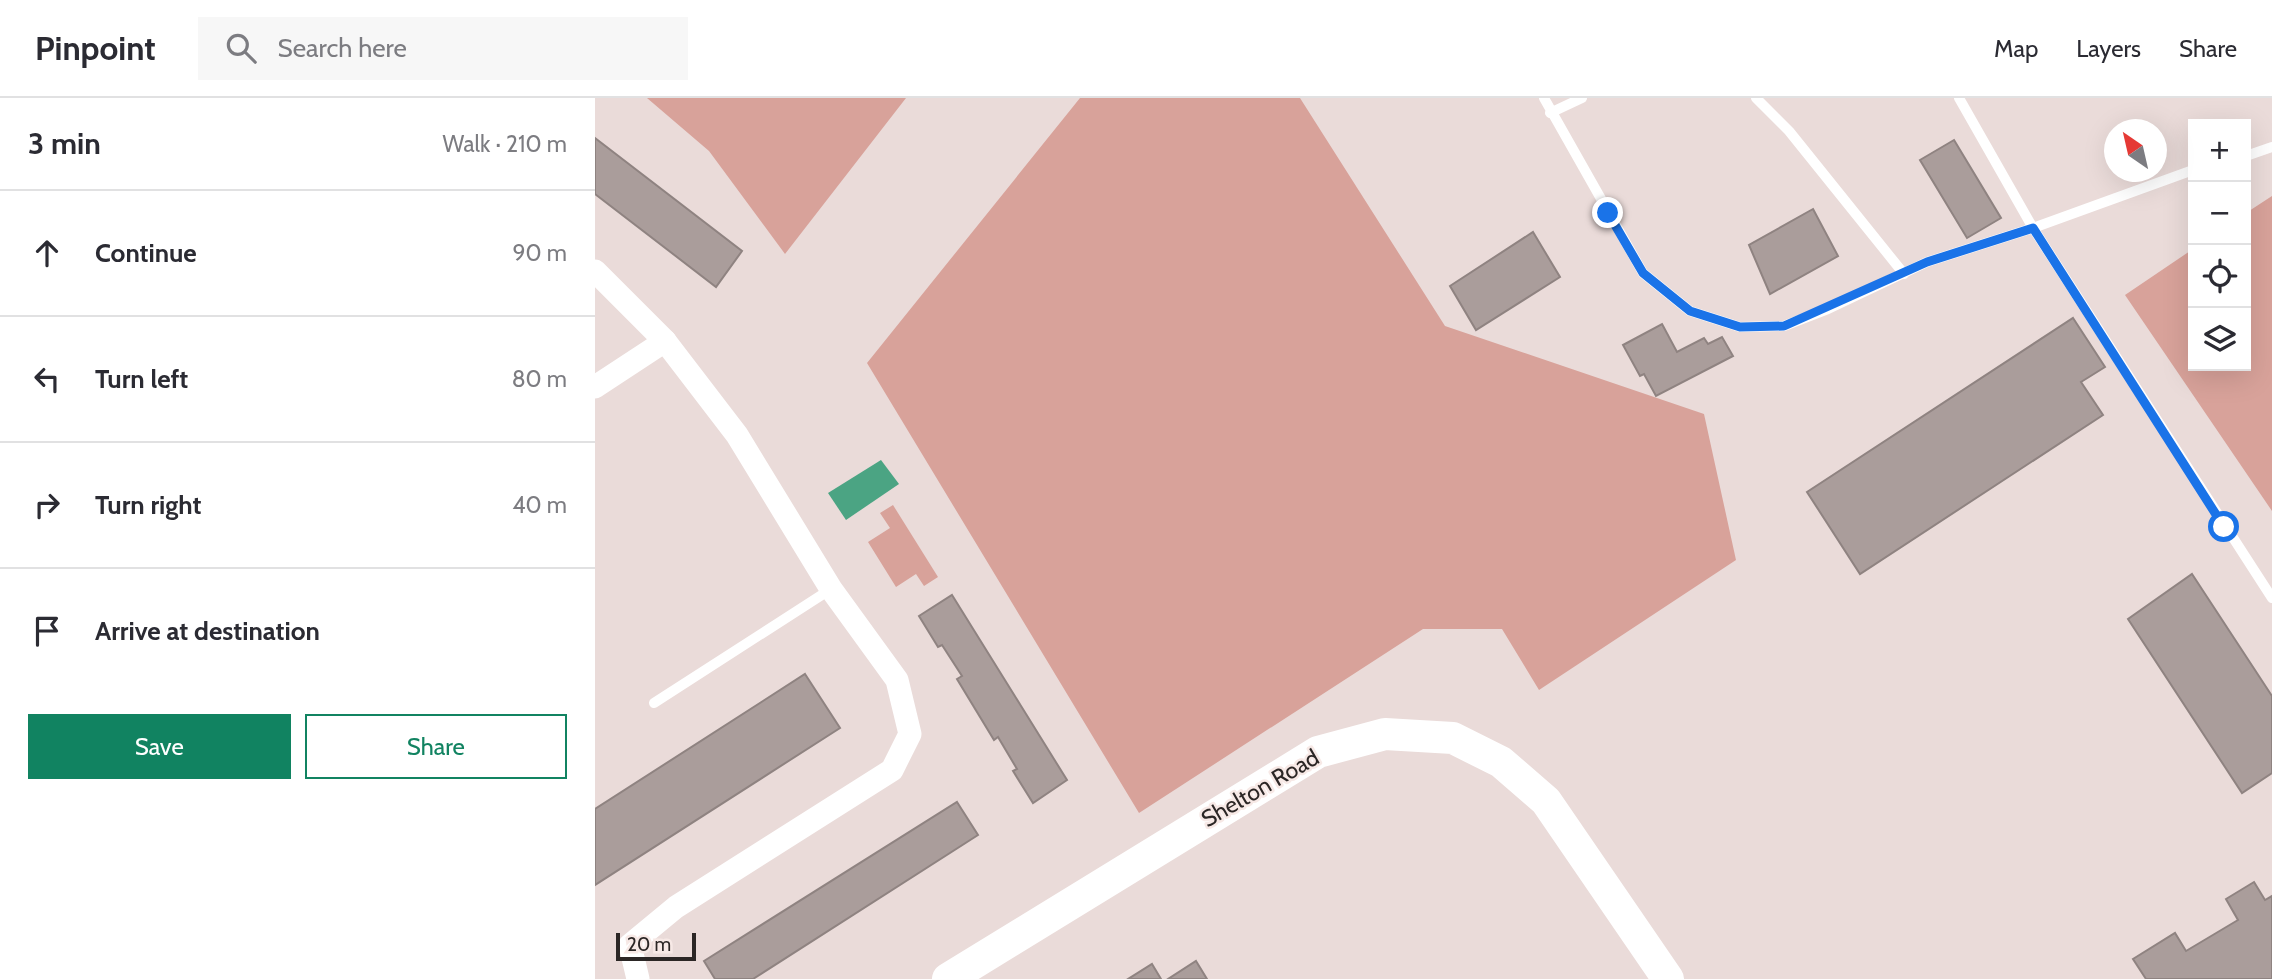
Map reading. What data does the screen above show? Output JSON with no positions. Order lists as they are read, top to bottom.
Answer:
{
  "streets": {
    "street": ["Shelton Road"]
  },
  "scale_bar": "20 m",
  "north": "top left",
  "page": {
    "header": "Pinpoint",
    "search": "Search here",
    "nav": ["Map", "Layers", "Share"],
    "heading": ["3 min", "Walk · 210 m"],
    "map_buttons": ["+", "−"],
    "list": [
      ["Continue", "90 m"],
      ["Turn left", "80 m"],
      ["Turn right", "40 m"],
      "Arrive at destination"
    ],
    "buttons": ["Save", "Share"],
    "scale": "20 m"
  }
}
